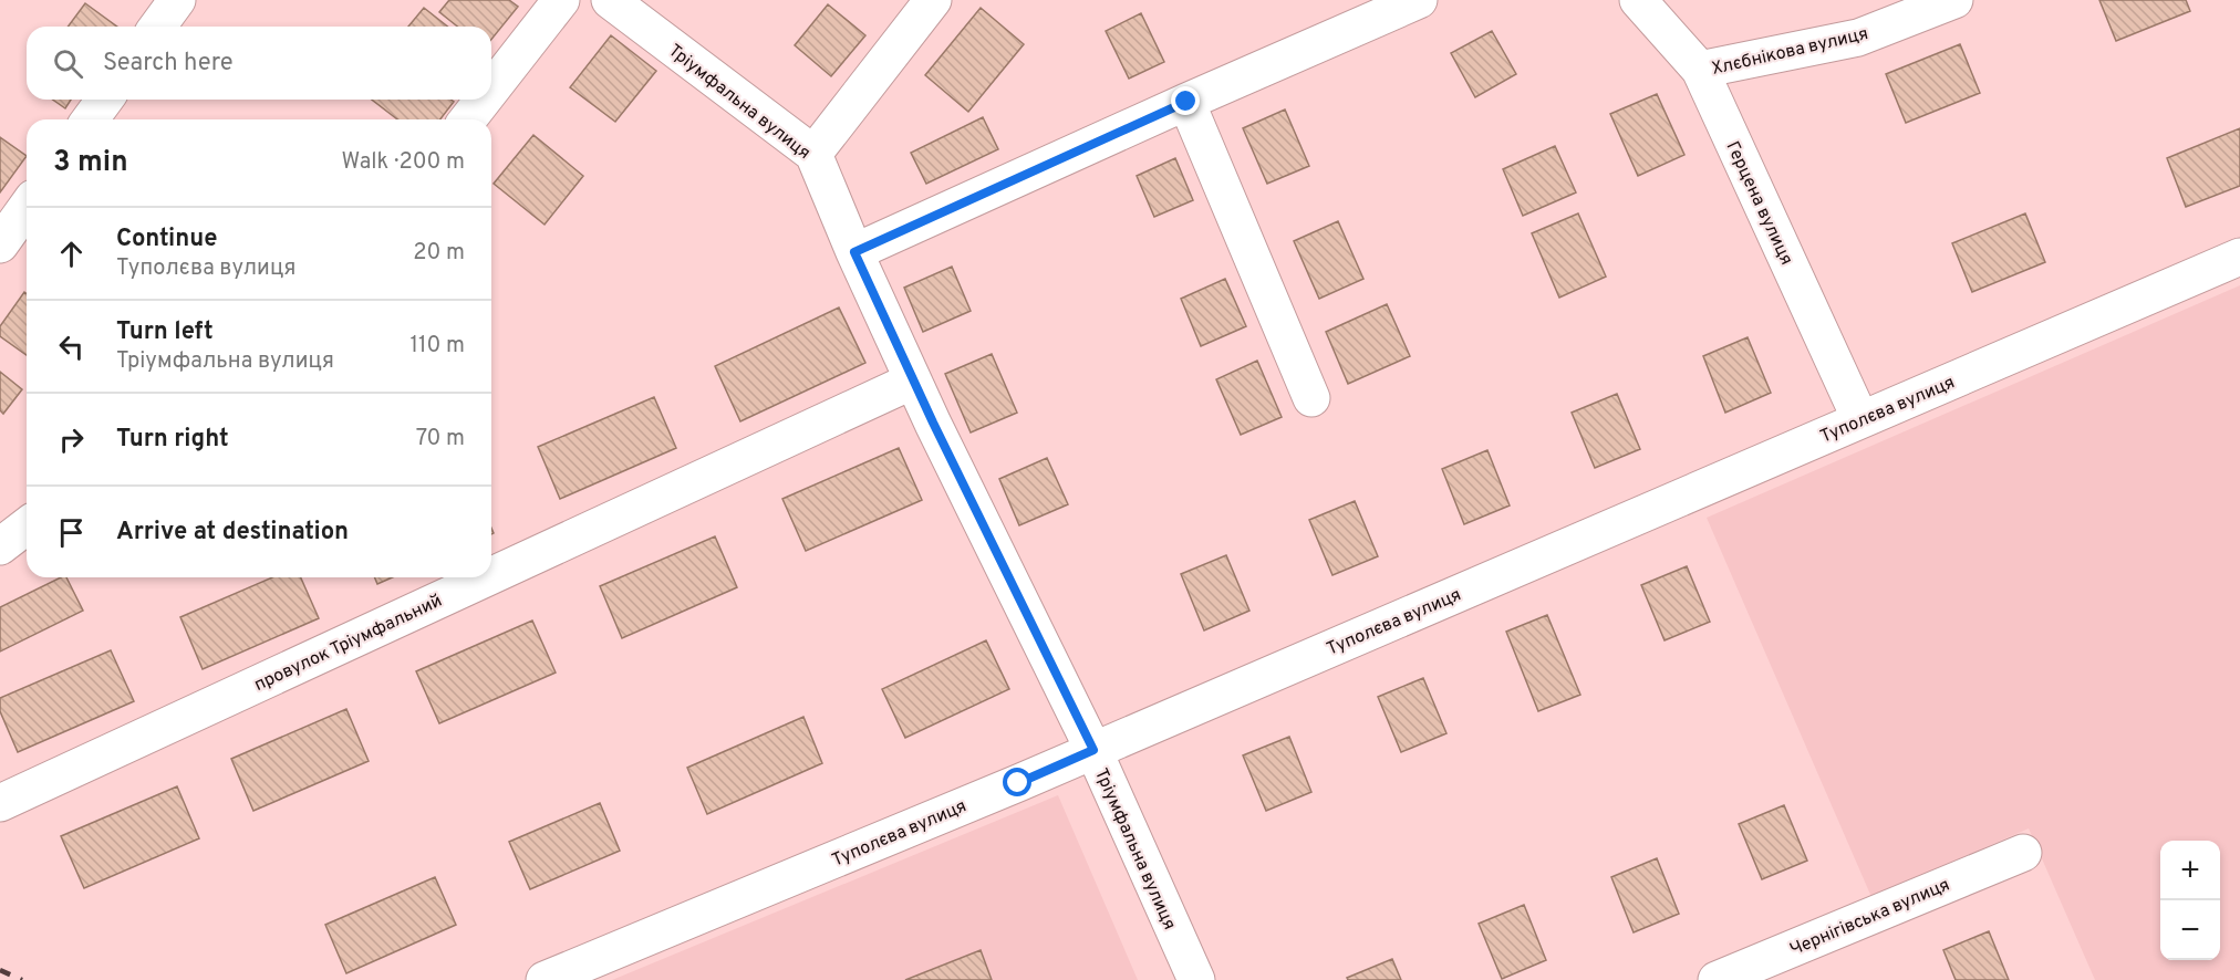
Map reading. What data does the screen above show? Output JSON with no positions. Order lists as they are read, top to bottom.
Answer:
{
  "streets": {
    "street": [
      "Хлєбнікова вулиця",
      "Тріумфальна вулиця",
      "Герцена вулиця",
      "Туполєва вулиця",
      "провулок Тріумфальний",
      "Чернігівська вулиця"
    ]
  },
  "crossings": [
    ["Хлєбнікова вулиця", "Герцена вулиця"],
    ["Тріумфальна вулиця", "Туполєва вулиця"],
    ["Тріумфальна вулиця", "провулок Тріумфальний"],
    ["Герцена вулиця", "Туполєва вулиця"]
  ],
  "page": {
    "search": "Search here",
    "heading": ["3 min", "Walk · 200 m"],
    "list": [
      ["Continue", "Туполєва вулиця", "20 m"],
      ["Turn left", "Тріумфальна вулиця", "110 m"],
      ["Turn right", "70 m"],
      "Arrive at destination"
    ],
    "map_buttons": ["+", "−"]
  }
}
